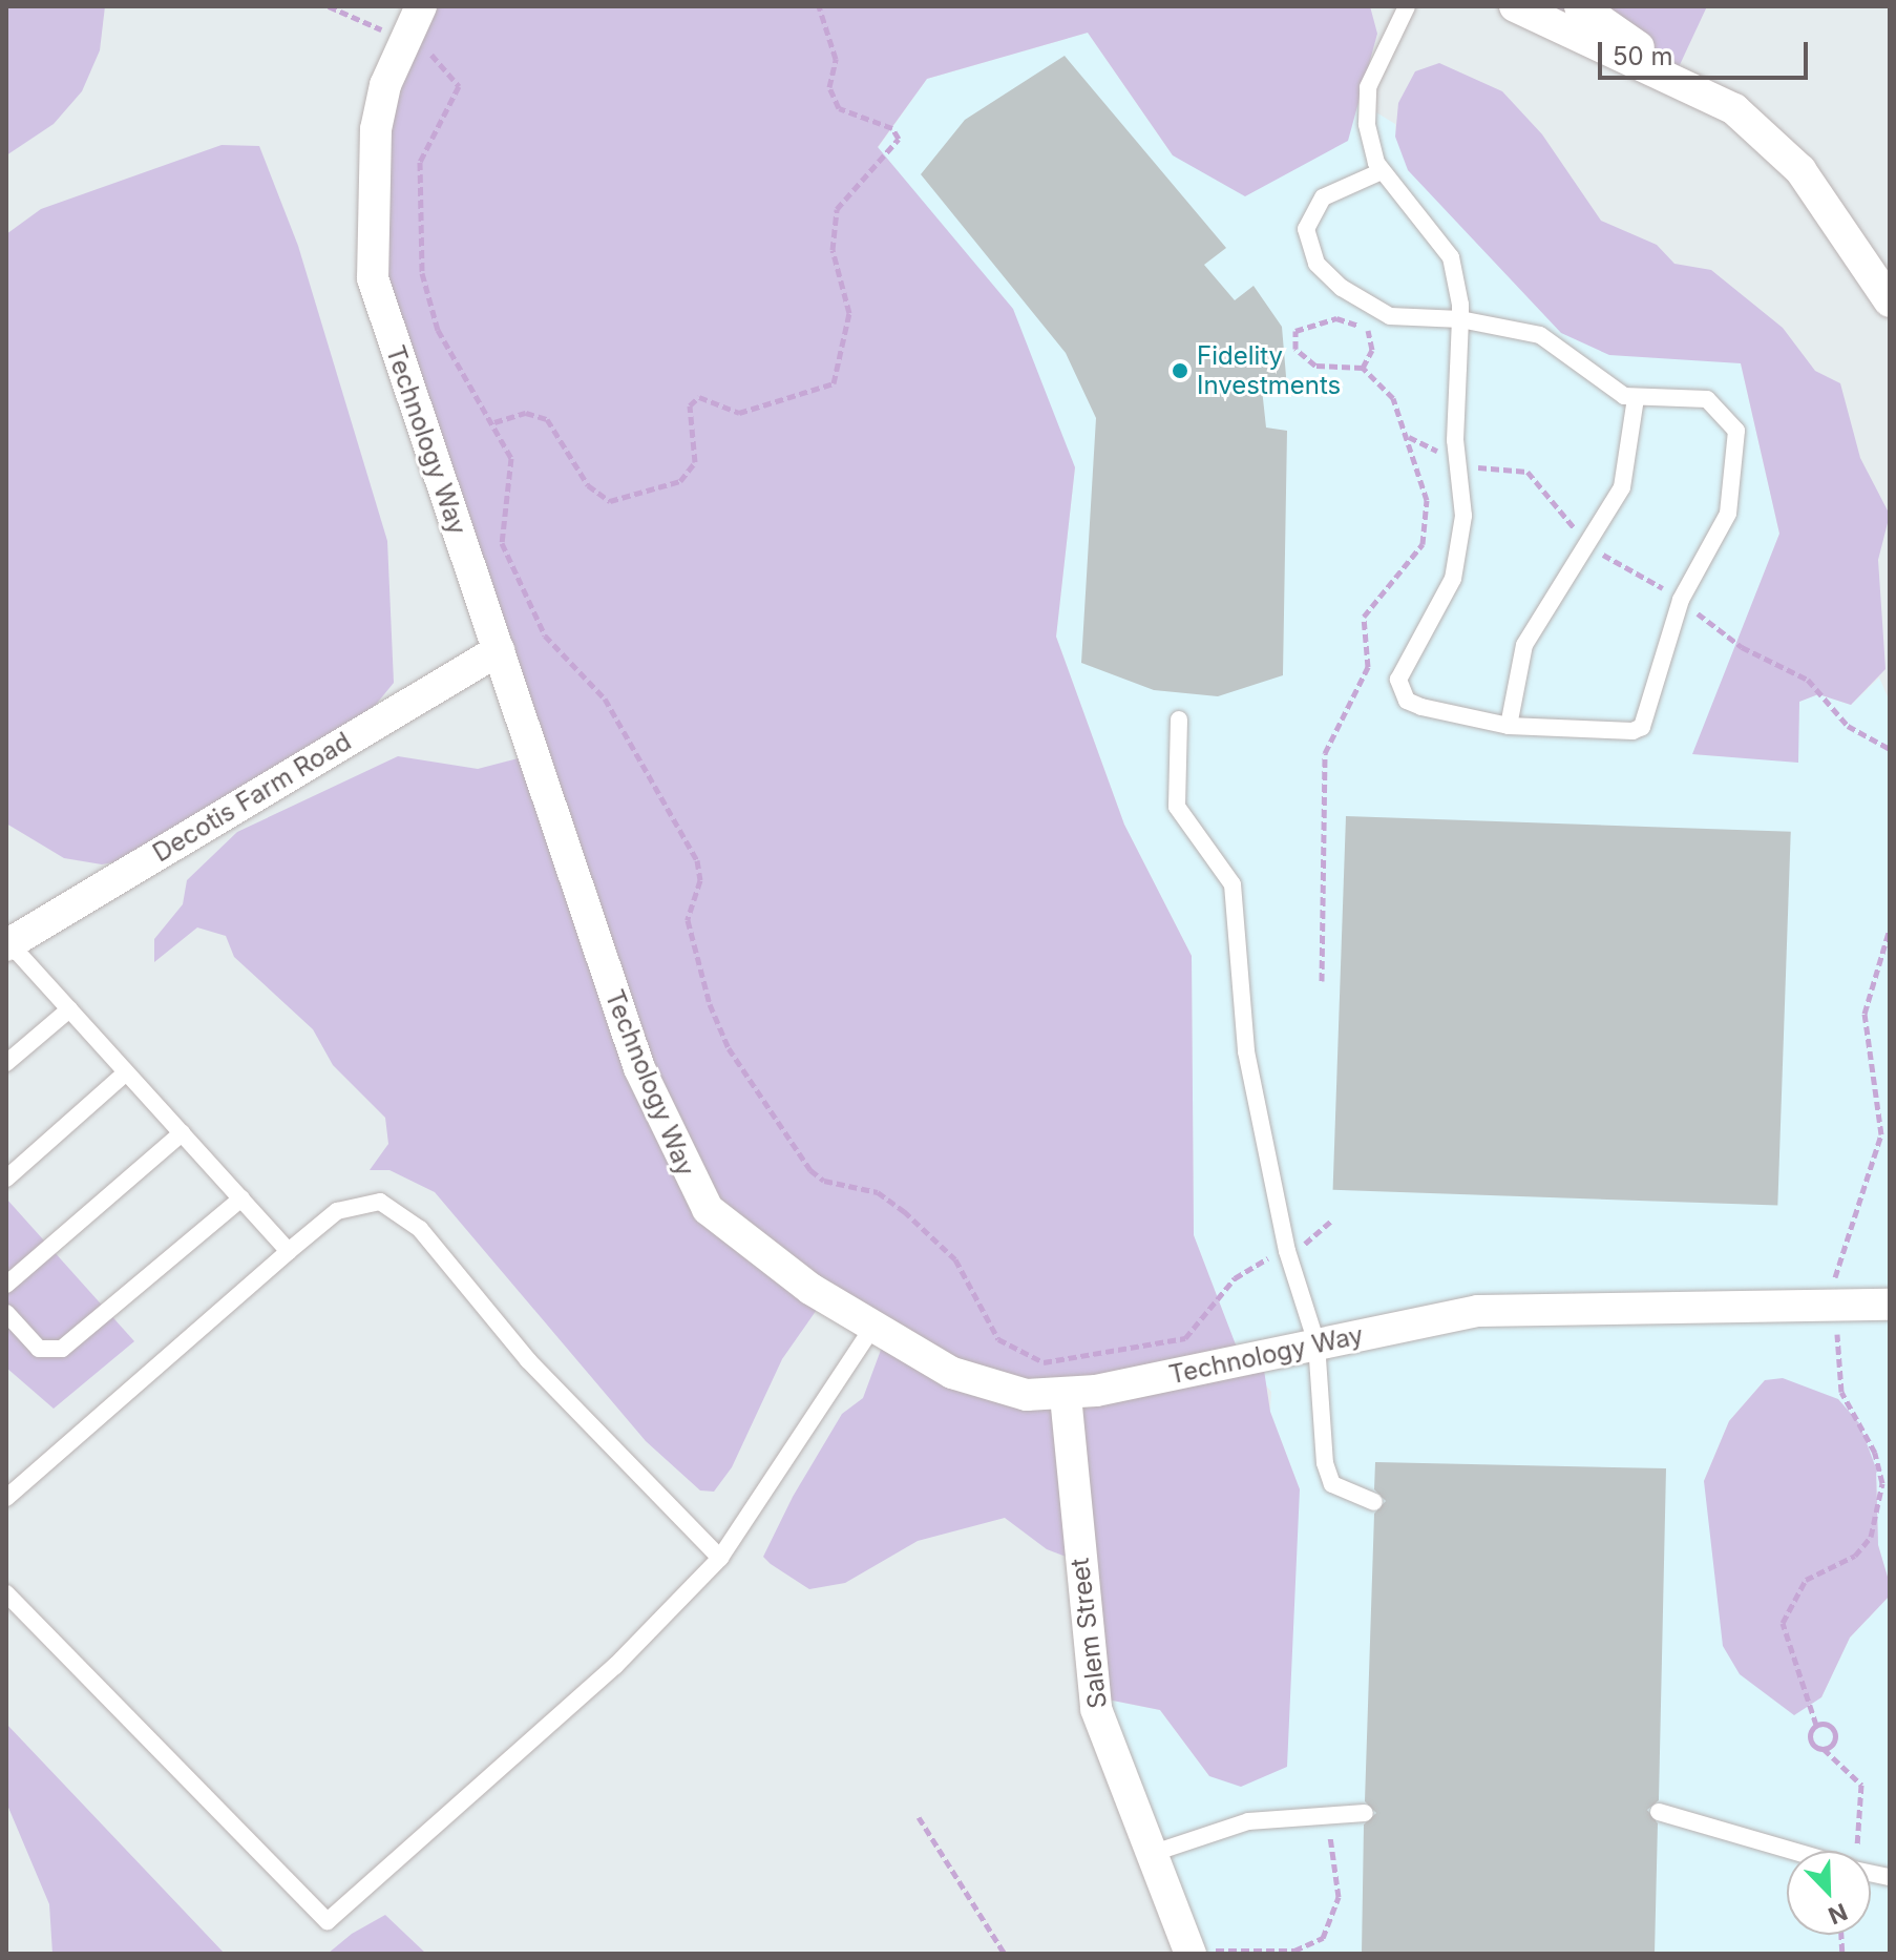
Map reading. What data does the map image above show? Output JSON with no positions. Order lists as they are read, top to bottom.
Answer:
{
  "streets": {
    "street": ["Technology Way", "Decotis Farm Road", "Salem Street"]
  },
  "crossings": [
    ["Technology Way", "Decotis Farm Road"],
    ["Technology Way", "Salem Street"]
  ],
  "places": ["Fidelity Investments"],
  "scale_bar": "50 m",
  "north": "bottom right"
}
